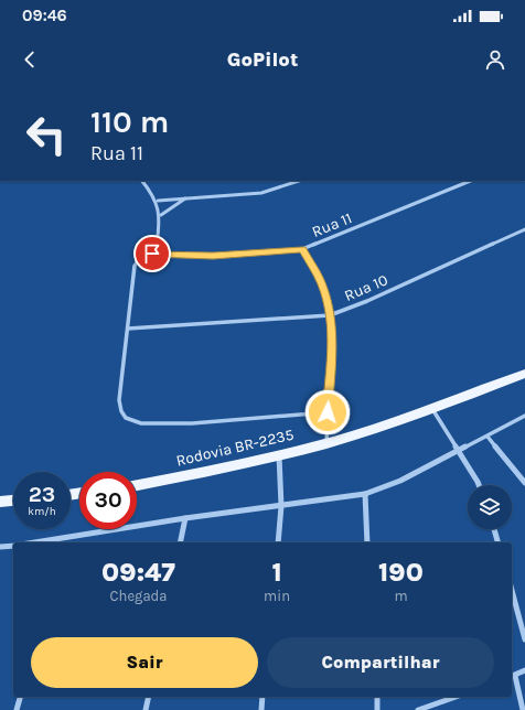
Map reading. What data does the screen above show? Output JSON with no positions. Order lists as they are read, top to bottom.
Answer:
{
  "streets": {
    "main road": ["Rodovia BR-2235"],
    "street": ["Rua 11", "Rua 10"]
  },
  "crossings": [
    ["Rua 11", "Rua 10"]
  ],
  "page": {
    "status": "09:46",
    "header": "GoPilot",
    "turn": ["110 m", "Rua 11"],
    "speed": "23 km/h",
    "limit": "30",
    "eta": [
      "09:47",
      "Chegada",
      "1",
      "min",
      "190",
      "m"
    ],
    "buttons": ["Sair", "Compartilhar"]
  }
}
